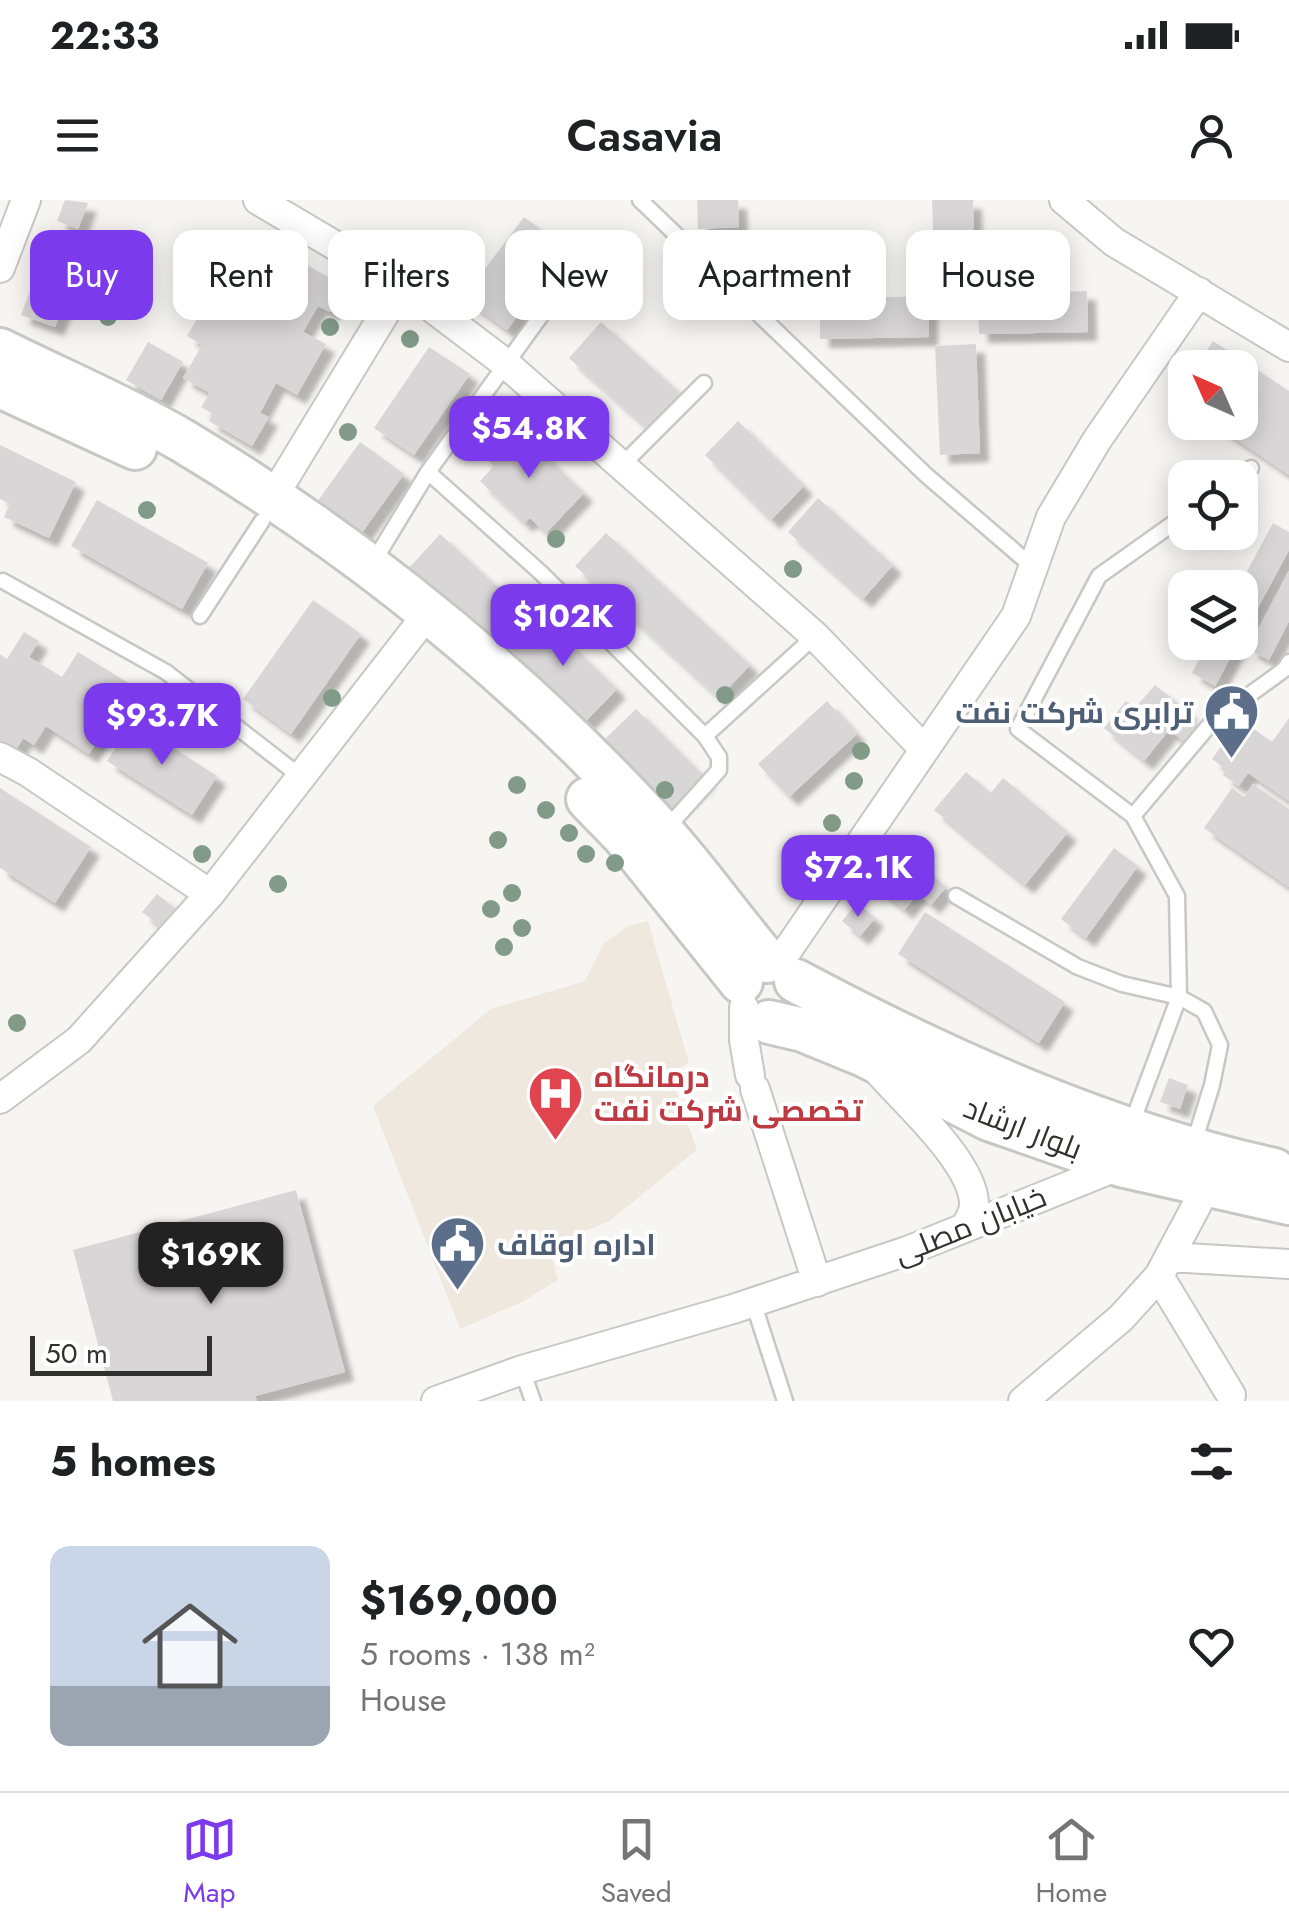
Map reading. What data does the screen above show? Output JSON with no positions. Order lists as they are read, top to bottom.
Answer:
{
  "streets": {
    "main road": ["بلوار ارشاد"],
    "street": ["خیابان مصلی"]
  },
  "crossings": [
    ["بلوار ارشاد", "خیابان مصلی"]
  ],
  "places": {
    "public building": ["ترابری شرکت نفت", "اداره اوقاف"],
    "hospital": ["درمانگاه تخصصی شرکت نفت"]
  },
  "scale_bar": "50 m",
  "north": "top left",
  "page": {
    "status": "22:33",
    "header": "Casavia",
    "chip": [
      "Buy",
      "Rent",
      "Filters",
      "New",
      "Apartment",
      "House"
    ],
    "price": [
      "$54.8K",
      "$102K",
      "$93.7K",
      "$72.1K",
      "$169K"
    ],
    "scale": "50 m",
    "heading": "5 homes",
    "list": [
      {
        "name": "$169,000",
        "note": "5 rooms · 138 m² · House"
      }
    ],
    "tabs": ["Map", "Saved", "Home"]
  }
}
